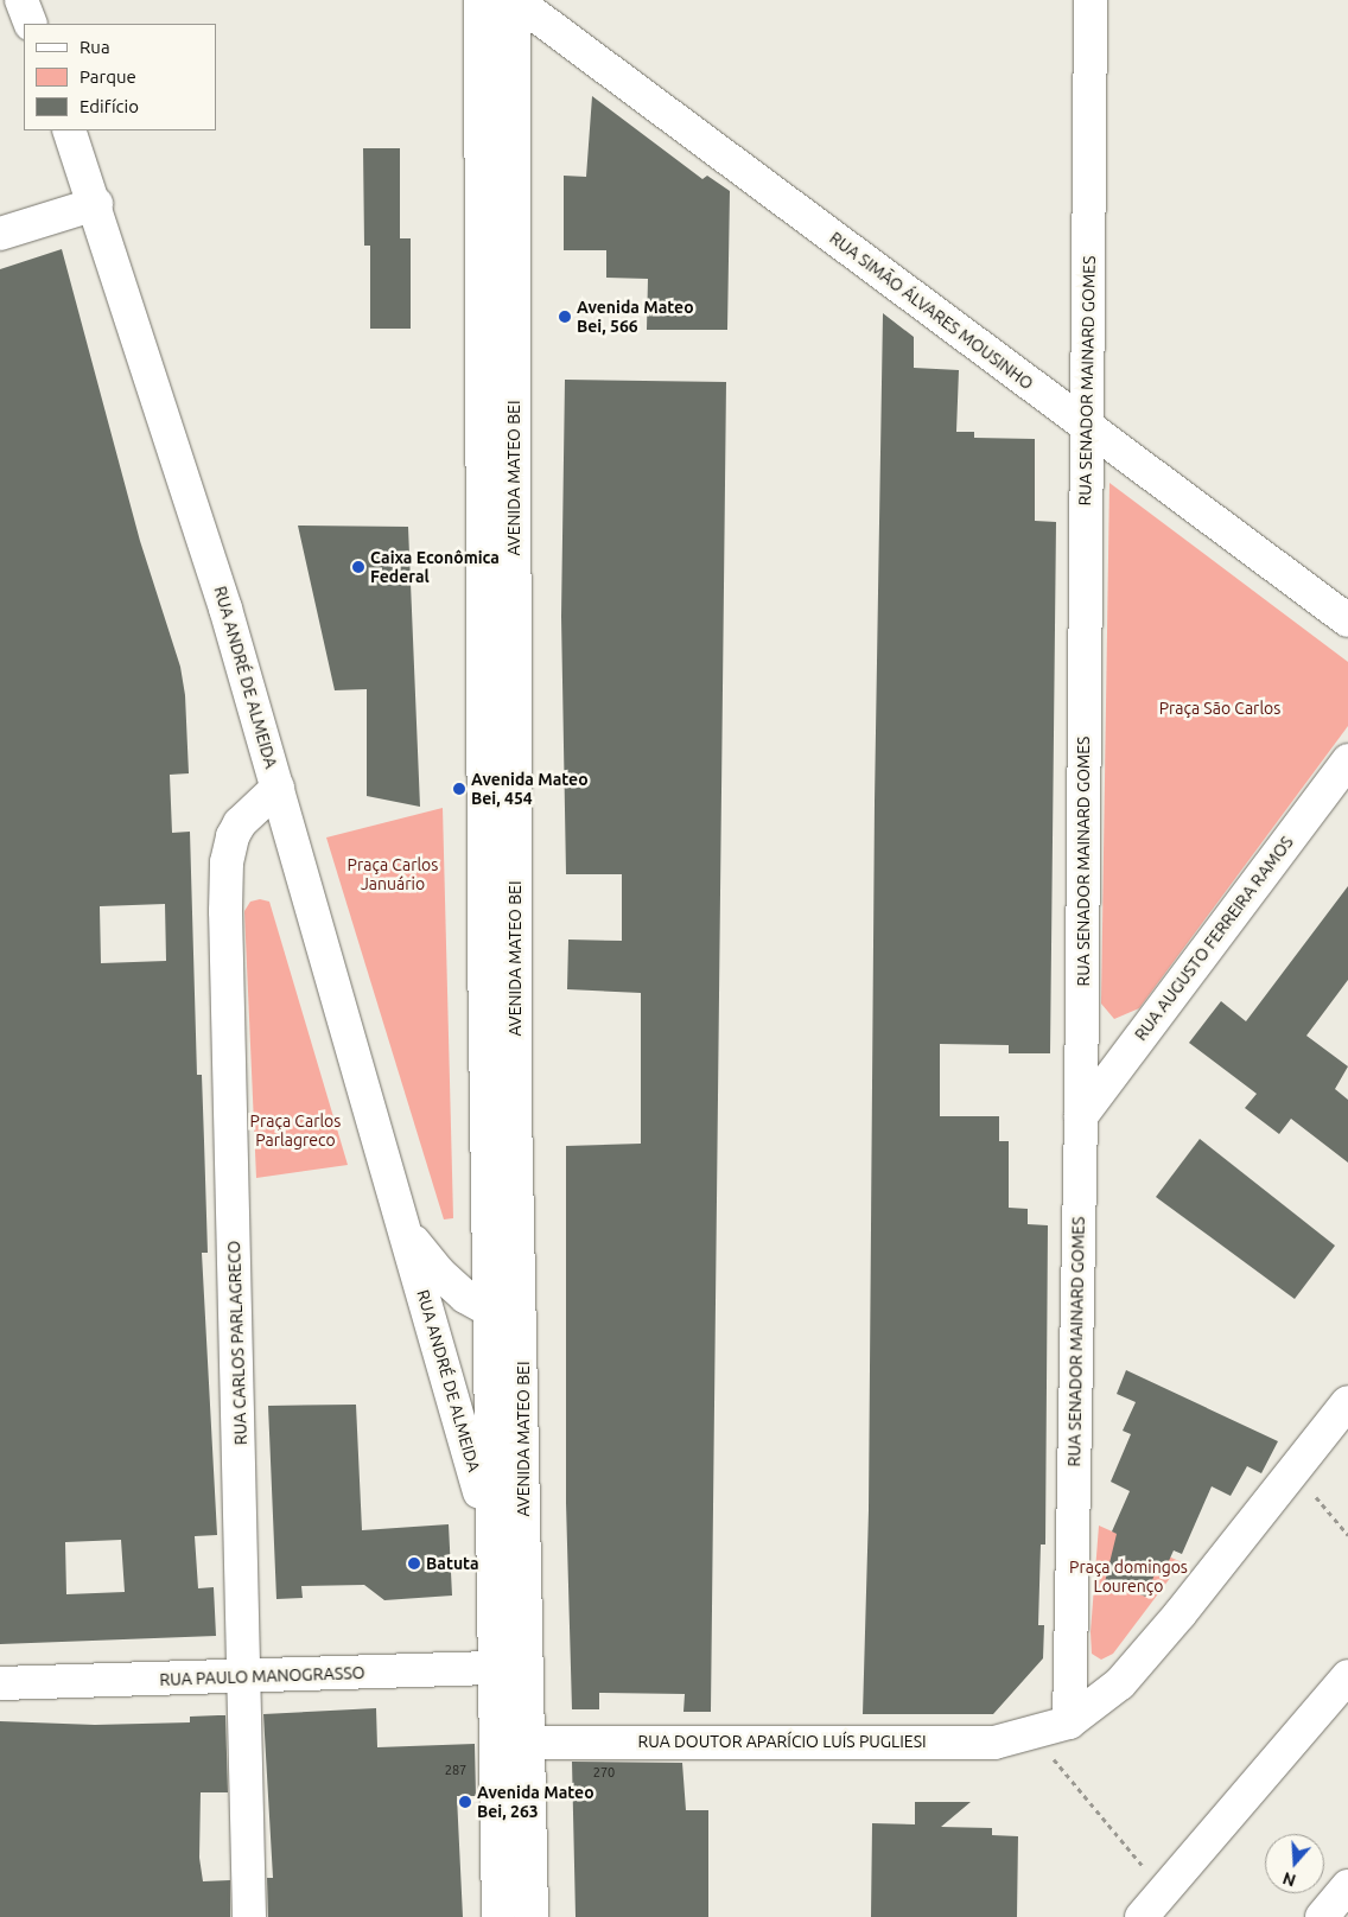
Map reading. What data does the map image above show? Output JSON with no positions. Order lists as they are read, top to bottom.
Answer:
{
  "streets": {
    "street": [
      "RUA SIMÃO ÁLVARES MOUSINHO",
      "RUA SENADOR MAINARD GOMES",
      "AVENIDA MATEO BEI",
      "RUA ANDRÉ DE ALMEIDA",
      "RUA AUGUSTO FERREIRA RAMOS",
      "RUA CARLOS PARLAGRECO",
      "RUA PAULO MANOGRASSO",
      "RUA DOUTOR APARÍCIO LUÍS PUGLIESI"
    ]
  },
  "crossings": [
    ["RUA SIMÃO ÁLVARES MOUSINHO", "RUA SENADOR MAINARD GOMES"],
    ["RUA SIMÃO ÁLVARES MOUSINHO", "AVENIDA MATEO BEI"],
    ["RUA SENADOR MAINARD GOMES", "RUA AUGUSTO FERREIRA RAMOS"],
    ["RUA SENADOR MAINARD GOMES", "RUA DOUTOR APARÍCIO LUÍS PUGLIESI"],
    ["AVENIDA MATEO BEI", "RUA ANDRÉ DE ALMEIDA"],
    ["AVENIDA MATEO BEI", "RUA PAULO MANOGRASSO"],
    ["AVENIDA MATEO BEI", "RUA DOUTOR APARÍCIO LUÍS PUGLIESI"],
    ["RUA ANDRÉ DE ALMEIDA", "RUA CARLOS PARLAGRECO"],
    ["RUA CARLOS PARLAGRECO", "RUA PAULO MANOGRASSO"]
  ],
  "parks": [
    "Praça São Carlos",
    "Praça Carlos Januário",
    "Praça Carlos Parlagreco",
    "Praça domingos Lourenço"
  ],
  "places": [
    "Avenida Mateo Bei, 566",
    "Caixa Econômica Federal",
    "Avenida Mateo Bei, 454",
    "Batuta",
    "Avenida Mateo Bei, 263"
  ],
  "house_numbers": ["287", "270"],
  "legend": ["Rua", "Parque", "Edifício"],
  "north": "bottom"
}
